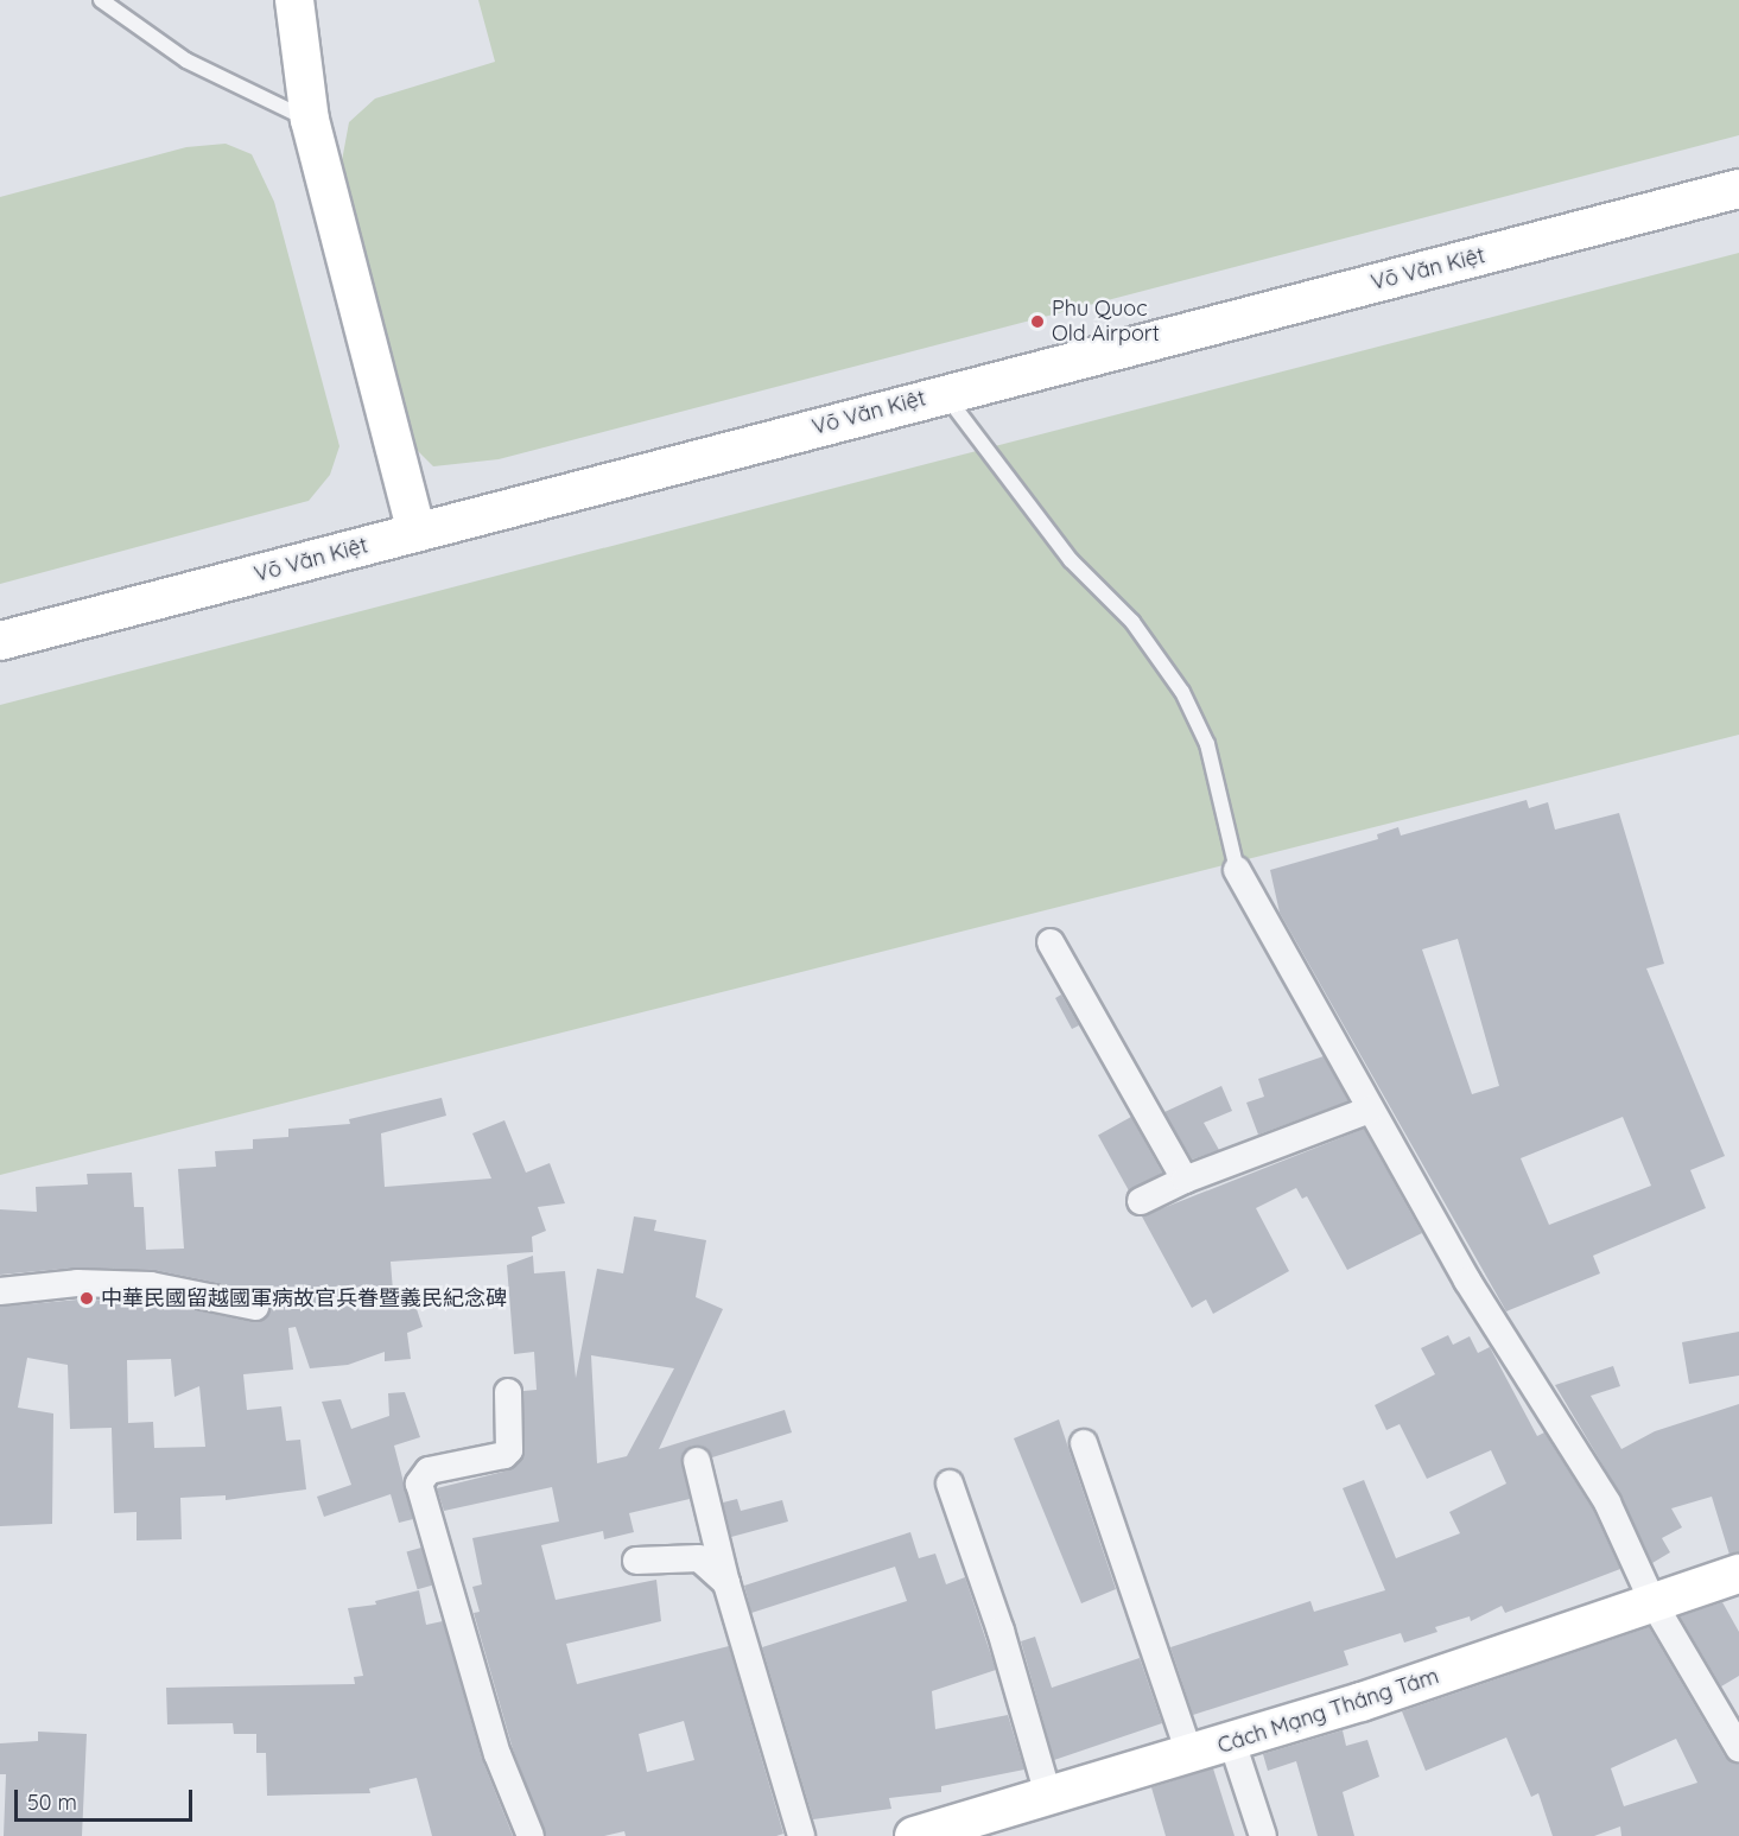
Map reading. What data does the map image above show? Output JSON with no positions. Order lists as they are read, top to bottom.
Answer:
{
  "streets": {
    "street": ["Võ Văn Kiệt", "Cách Mạng Tháng Tám"]
  },
  "places": ["Phu Quoc Old Airport", "中華民國留越國軍病故官兵眷暨義民紀念碑"],
  "scale_bar": "50 m"
}
